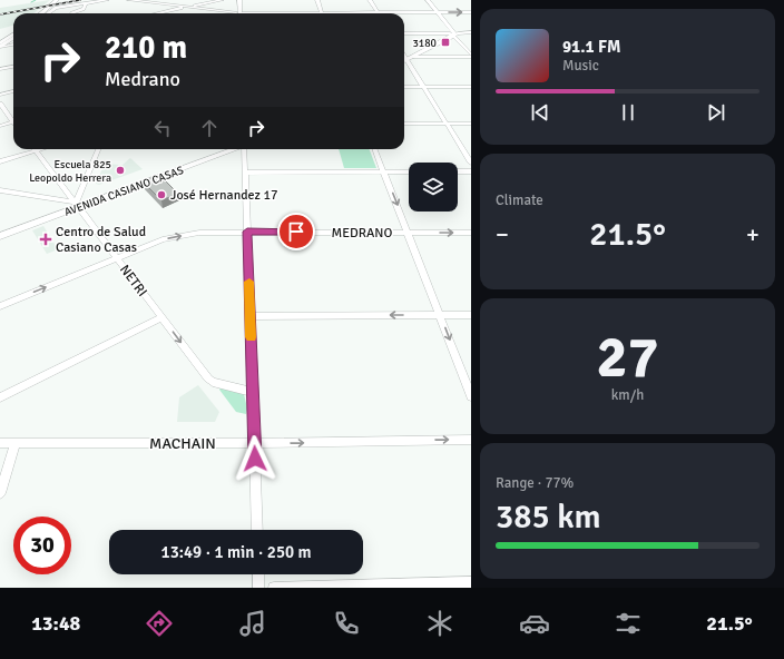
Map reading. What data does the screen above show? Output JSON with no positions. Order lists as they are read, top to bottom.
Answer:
{
  "streets": {
    "main road": ["AVENIDA CASIANO CASAS"],
    "street": ["MEDRANO", "NETRI", "MACHAIN"]
  },
  "crossings": [
    ["AVENIDA CASIANO CASAS", "NETRI"],
    ["MEDRANO", "NETRI"]
  ],
  "one_way": ["MEDRANO", "NETRI", "MACHAIN"],
  "places": {
    "transit": ["3180"],
    "other": ["Escuela 825 Leopoldo Herrera", "José Hernandez 17"],
    "health": ["Centro de Salud Casiano Casas"]
  },
  "page": {
    "turn": ["210 m", "Medrano"],
    "song": ["91.1 FM", "Music"],
    "tile": [
      "Climate",
      ["27", "km/h"],
      ["Range · 77%", "385 km"]
    ],
    "heat": ["−", "21.5°", "+"],
    "limit": "30",
    "trip": "13:49 · 1 min · 250 m",
    "tabs": ["13:48", "21.5°"]
  }
}
